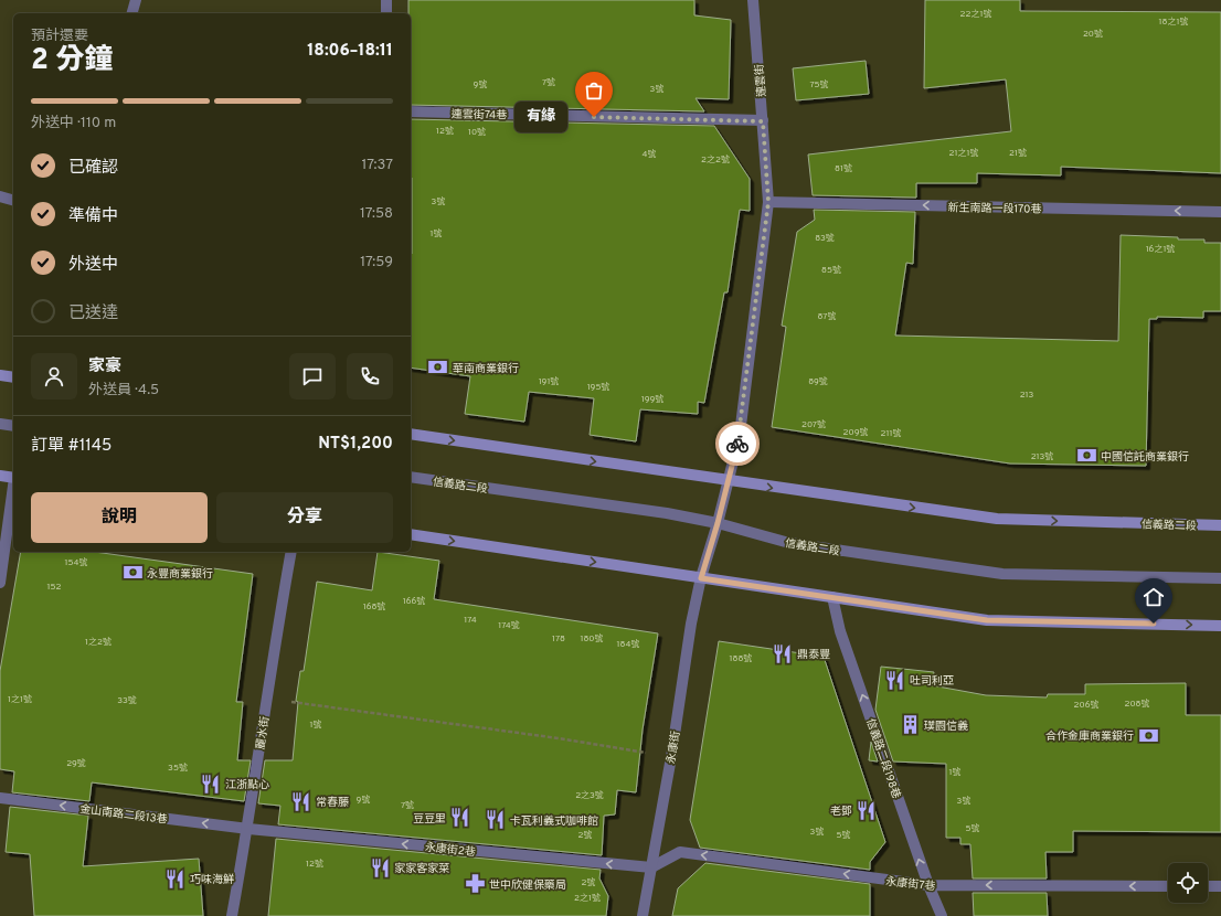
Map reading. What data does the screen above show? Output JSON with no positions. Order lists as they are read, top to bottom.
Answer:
{
  "streets": {
    "main road": ["信義路二段"],
    "street": [
      "連雲街",
      "連雲街74巷",
      "新生南路一段170巷",
      "麗水街",
      "永康街",
      "信義路二段198巷",
      "金山南路二段13巷",
      "永康街2巷",
      "永康街7巷"
    ]
  },
  "crossings": [
    ["連雲街", "連雲街74巷"],
    ["連雲街", "新生南路一段170巷"],
    ["連雲街", "信義路二段"],
    ["連雲街", "永康街"],
    ["麗水街", "金山南路二段13巷"],
    ["麗水街", "永康街2巷"],
    ["永康街", "永康街2巷"],
    ["永康街", "永康街7巷"],
    ["信義路二段198巷", "永康街7巷"],
    ["金山南路二段13巷", "永康街2巷"],
    ["永康街2巷", "永康街7巷"]
  ],
  "one_way": [
    "新生南路一段170巷",
    "信義路二段",
    "信義路二段198巷",
    "金山南路二段13巷",
    "永康街2巷",
    "永康街7巷"
  ],
  "places": {
    "other": ["有緣"],
    "bank": [
      "華南商業銀行",
      "中國信託商業銀行",
      "永豐商業銀行",
      "合作金庫商業銀行"
    ],
    "restaurant": [
      "鼎泰豐",
      "吐司利亞",
      "江浙點心",
      "常春藤",
      "老鄧",
      "豆豆里",
      "卡瓦利義式咖啡館",
      "家家客家菜",
      "巧味海鮮"
    ],
    "building": ["璞園信義"],
    "pharmacy": ["世中欣健保藥局"]
  },
  "house_numbers": [
    "22之1號",
    "18之1號",
    "20號",
    "7號",
    "9號",
    "75號",
    "3號",
    "12號",
    "10號",
    "21之1號",
    "21號",
    "4號",
    "2之2號",
    "81號",
    "3號",
    "1號",
    "83號",
    "16之1號",
    "85號",
    "87號",
    "191號",
    "89號",
    "195號",
    "213",
    "199號",
    "207號",
    "209號",
    "211號",
    "213號",
    "154號",
    "152",
    "166號",
    "168號",
    "174",
    "174號",
    "178",
    "180號",
    "1之2號",
    "184號",
    "188號",
    "1之1號",
    "33號",
    "208號",
    "206號",
    "1號",
    "29號",
    "35號",
    "1號",
    "2之3號",
    "9號",
    "3號",
    "7號",
    "5號",
    "3號",
    "2號",
    "5號",
    "12號",
    "2號",
    "2之1號"
  ],
  "page": {
    "heading": ["2 分鐘", "預計還要", "18:06–18:11"],
    "panel": [
      "家豪",
      "外送員 · 4.5",
      "訂單 #1145",
      "NT$1,200"
    ],
    "bar": "外送中 · 110 m",
    "bubble": "有緣",
    "list": [
      ["已確認", "17:37"],
      ["準備中", "17:58"],
      ["外送中", "17:59"],
      "已送達"
    ],
    "buttons": ["說明", "分享"]
  }
}
